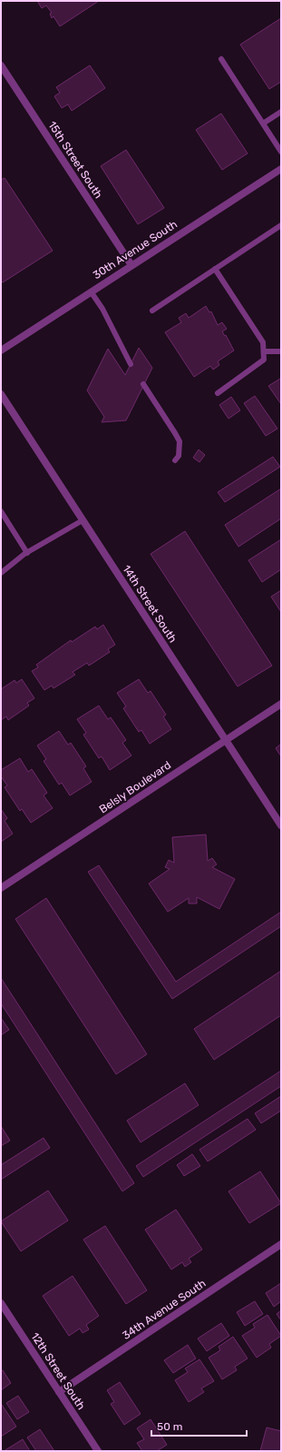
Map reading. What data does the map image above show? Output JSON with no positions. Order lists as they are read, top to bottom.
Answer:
{
  "streets": {
    "street": [
      "15th Street South",
      "30th Avenue South",
      "14th Street South",
      "Belsly Boulevard",
      "34th Avenue South",
      "12th Street South"
    ]
  },
  "crossings": [
    ["15th Street South", "30th Avenue South"],
    ["14th Street South", "Belsly Boulevard"],
    ["34th Avenue South", "12th Street South"]
  ],
  "scale_bar": "50 m"
}
